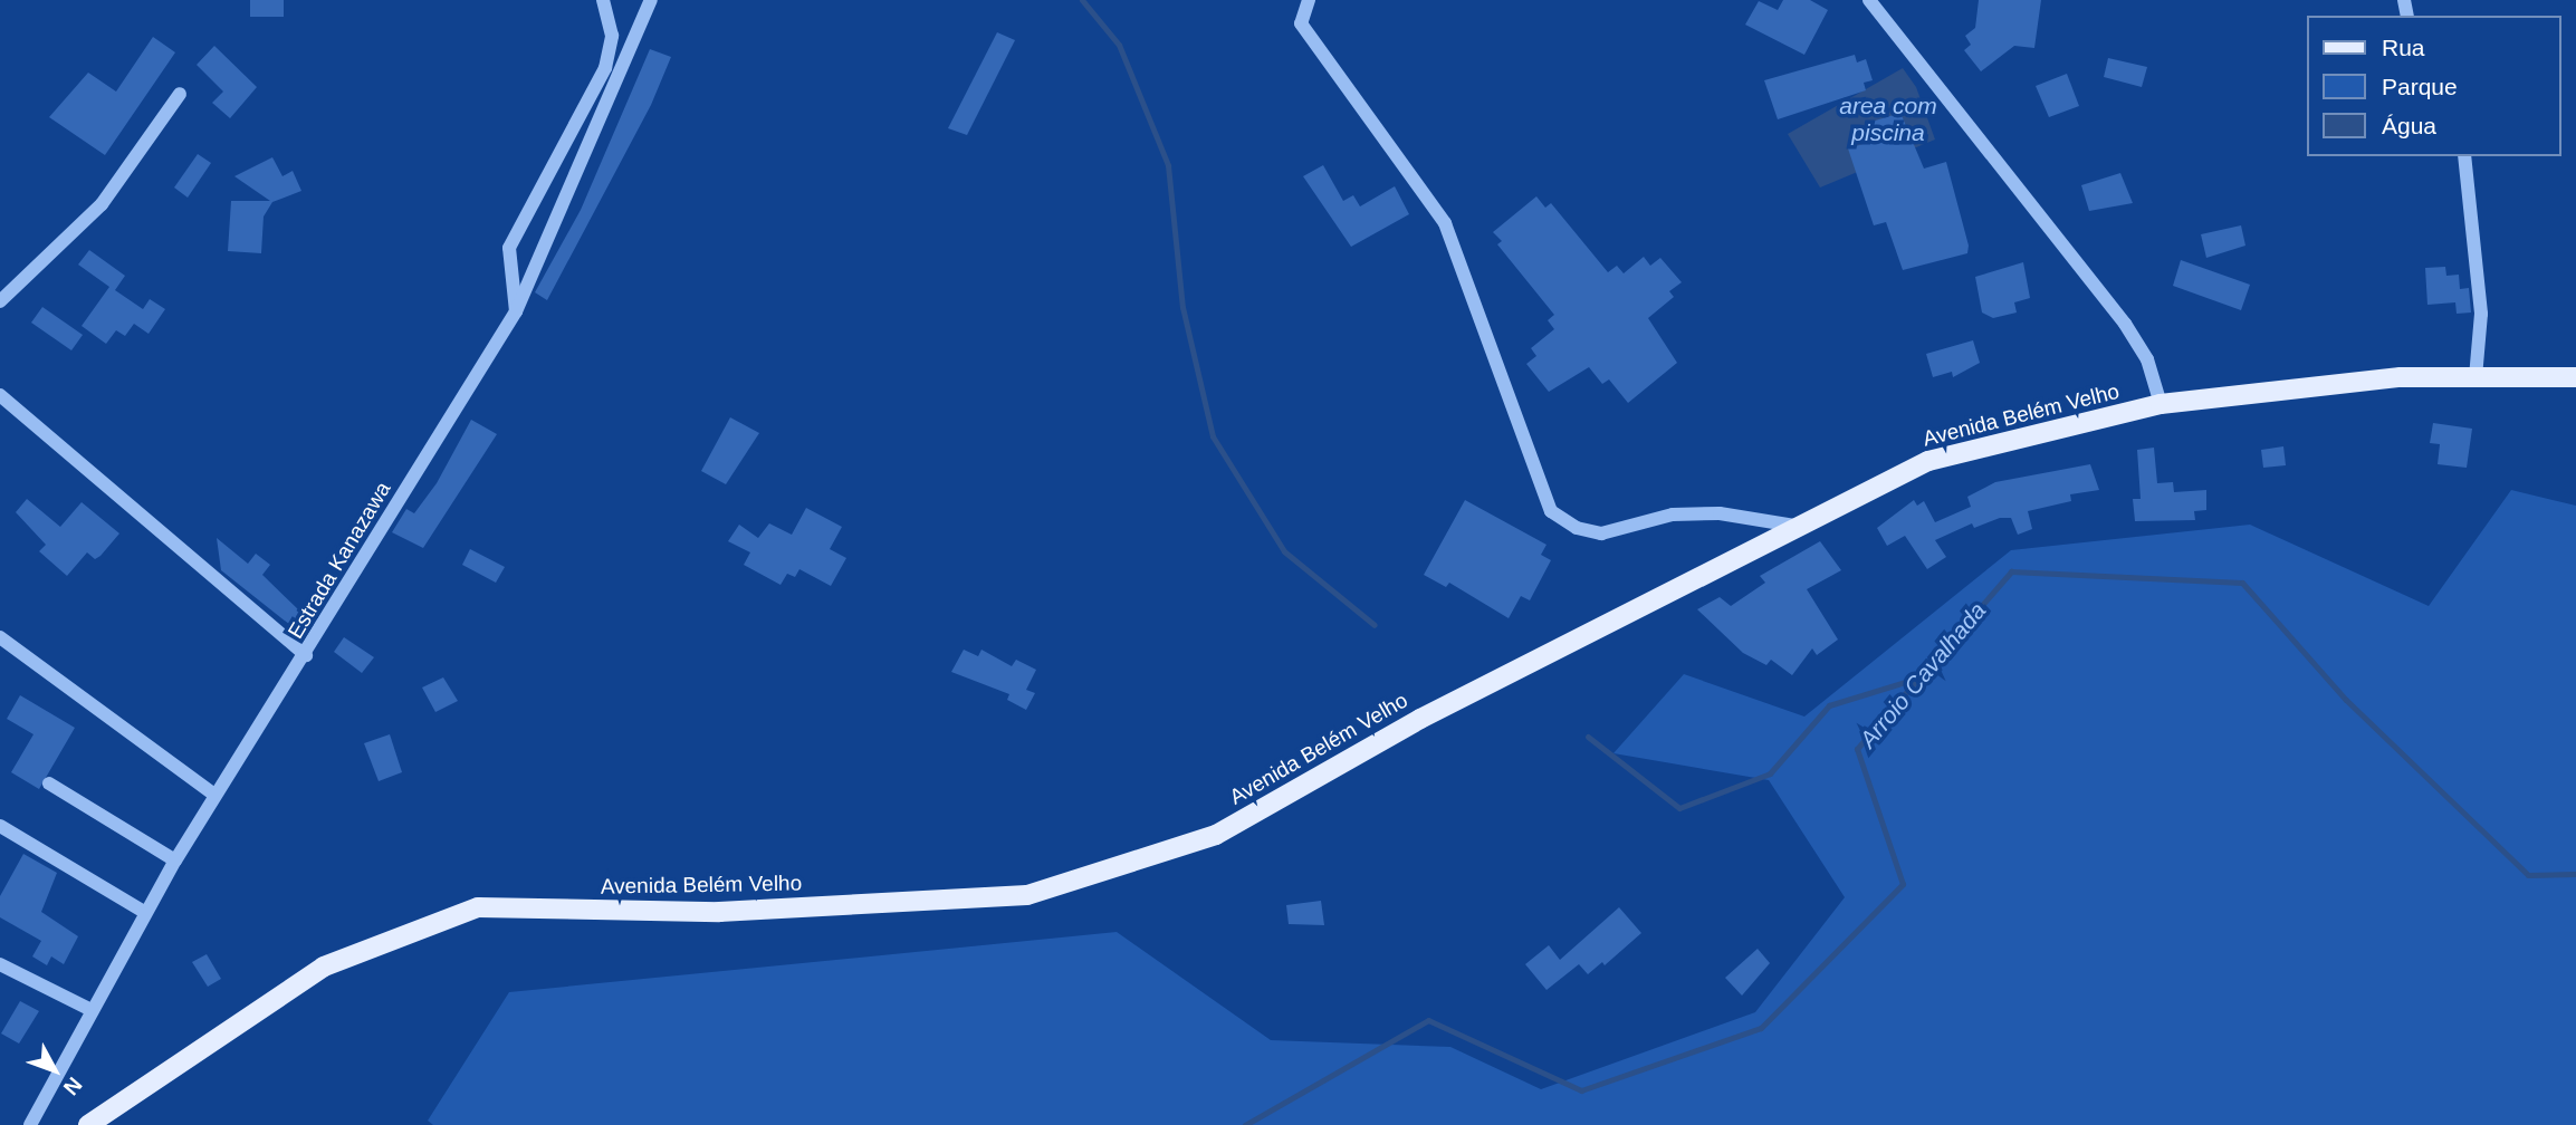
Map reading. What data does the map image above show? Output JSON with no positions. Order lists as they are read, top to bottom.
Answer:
{
  "streets": {
    "main road": ["Avenida Belém Velho"],
    "street": ["Estrada Kanazawa"]
  },
  "water": ["area com piscina", "Arroio Cavalhada"],
  "legend": ["Rua", "Parque", "Água"],
  "north": "bottom right"
}
